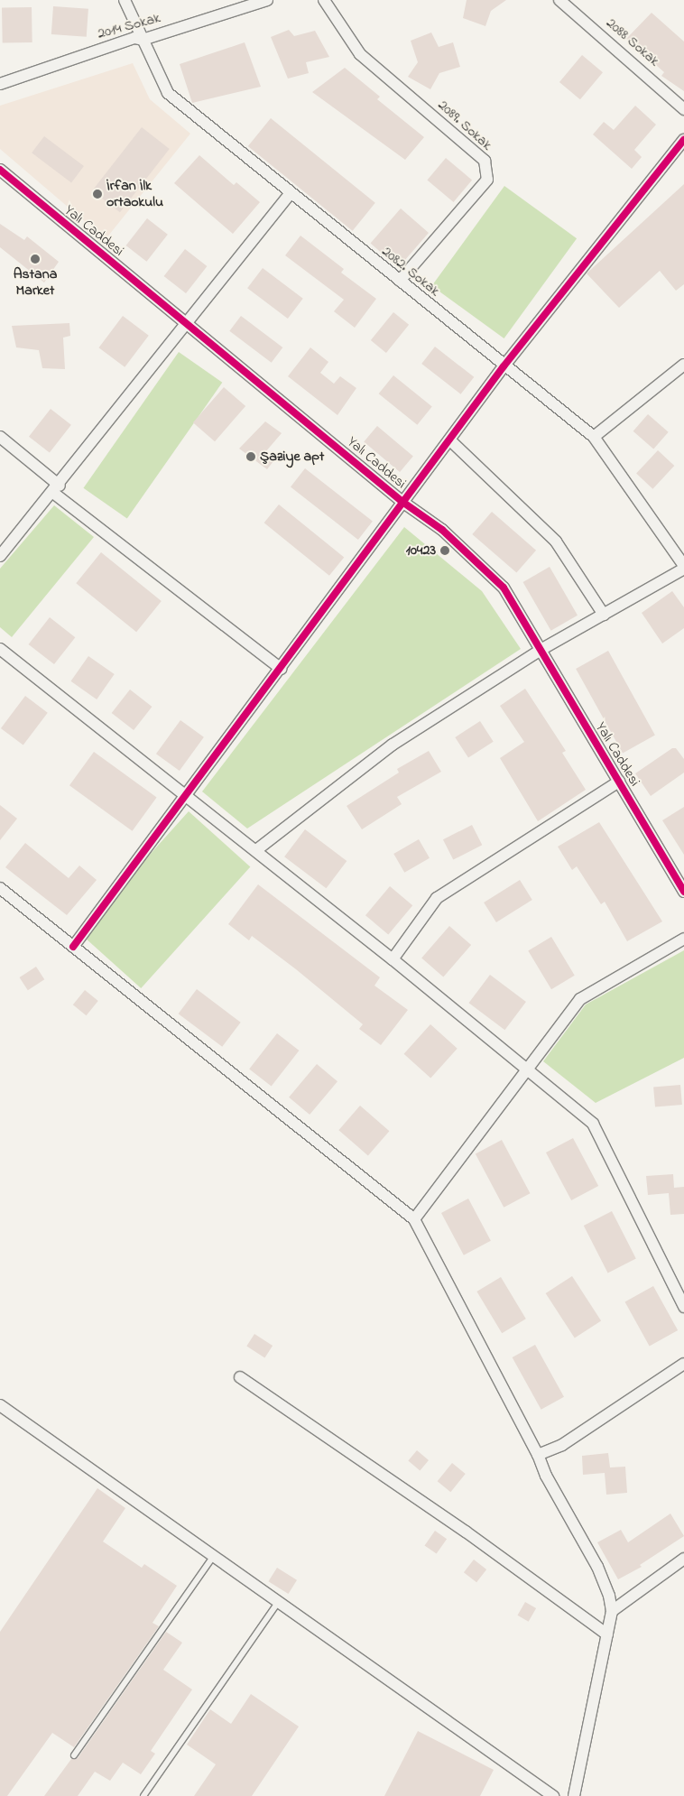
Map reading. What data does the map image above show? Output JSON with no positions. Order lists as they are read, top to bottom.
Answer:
{
  "streets": {
    "street": [
      "2014 Sokak",
      "2088 Sokak",
      "2089. Sokak",
      "Yalı Caddesi",
      "2082. Sokak"
    ]
  },
  "crossings": [
    ["2014 Sokak", "2082. Sokak"],
    ["2089. Sokak", "2082. Sokak"]
  ],
  "places": [
    "İrfan İlk ortaokulu",
    "Astana Market",
    "Şaziye apt",
    "10423"
  ]
}
